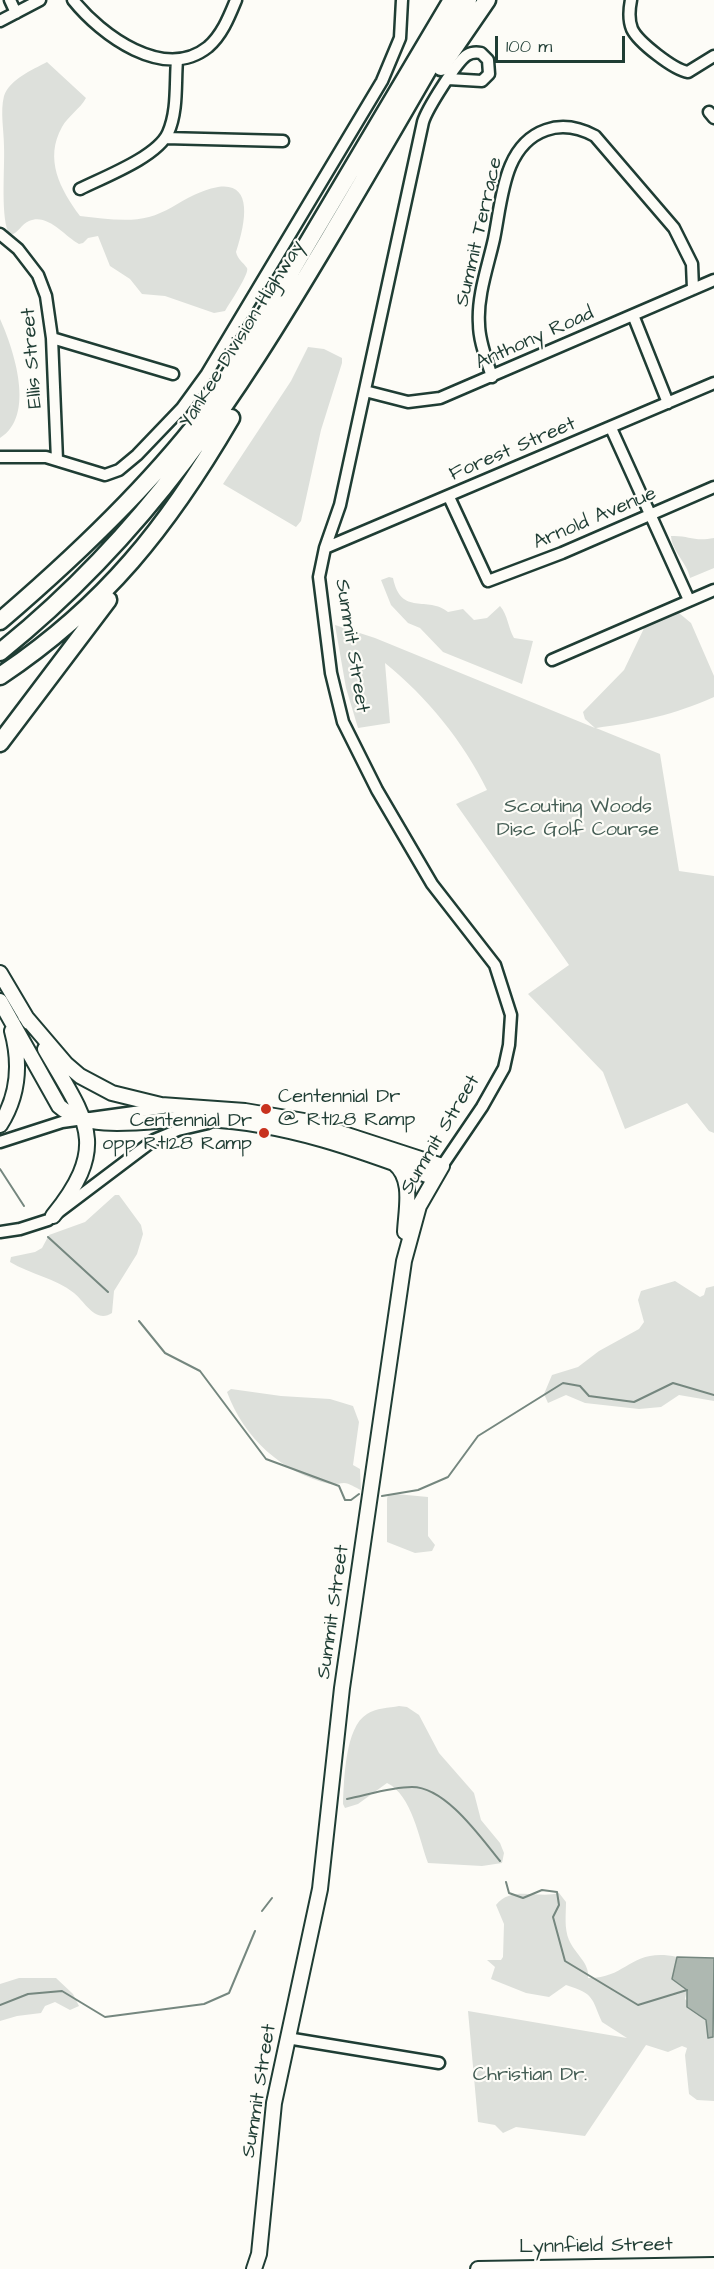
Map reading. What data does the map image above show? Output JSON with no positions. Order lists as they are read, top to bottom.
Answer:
{
  "streets": {
    "highway": ["Yankee Division Highway"],
    "main road": ["Summit Street", "Lynnfield Street"],
    "street": [
      "Summit Terrace",
      "Anthony Road",
      "Ellis Street",
      "Forest Street",
      "Arnold Avenue"
    ]
  },
  "crossings": [
    ["Summit Terrace", "Anthony Road"],
    ["Yankee Division Highway", "Ellis Street"],
    ["Anthony Road", "Summit Street"],
    ["Forest Street", "Arnold Avenue"],
    ["Forest Street", "Summit Street"]
  ],
  "parks": ["Scouting Woods Disc Golf Course", "Christian Dr."],
  "places": ["Centennial Dr @ Rt128 Ramp", "Centennial Dr opp Rt128 Ramp"],
  "scale_bar": "100 m"
}
